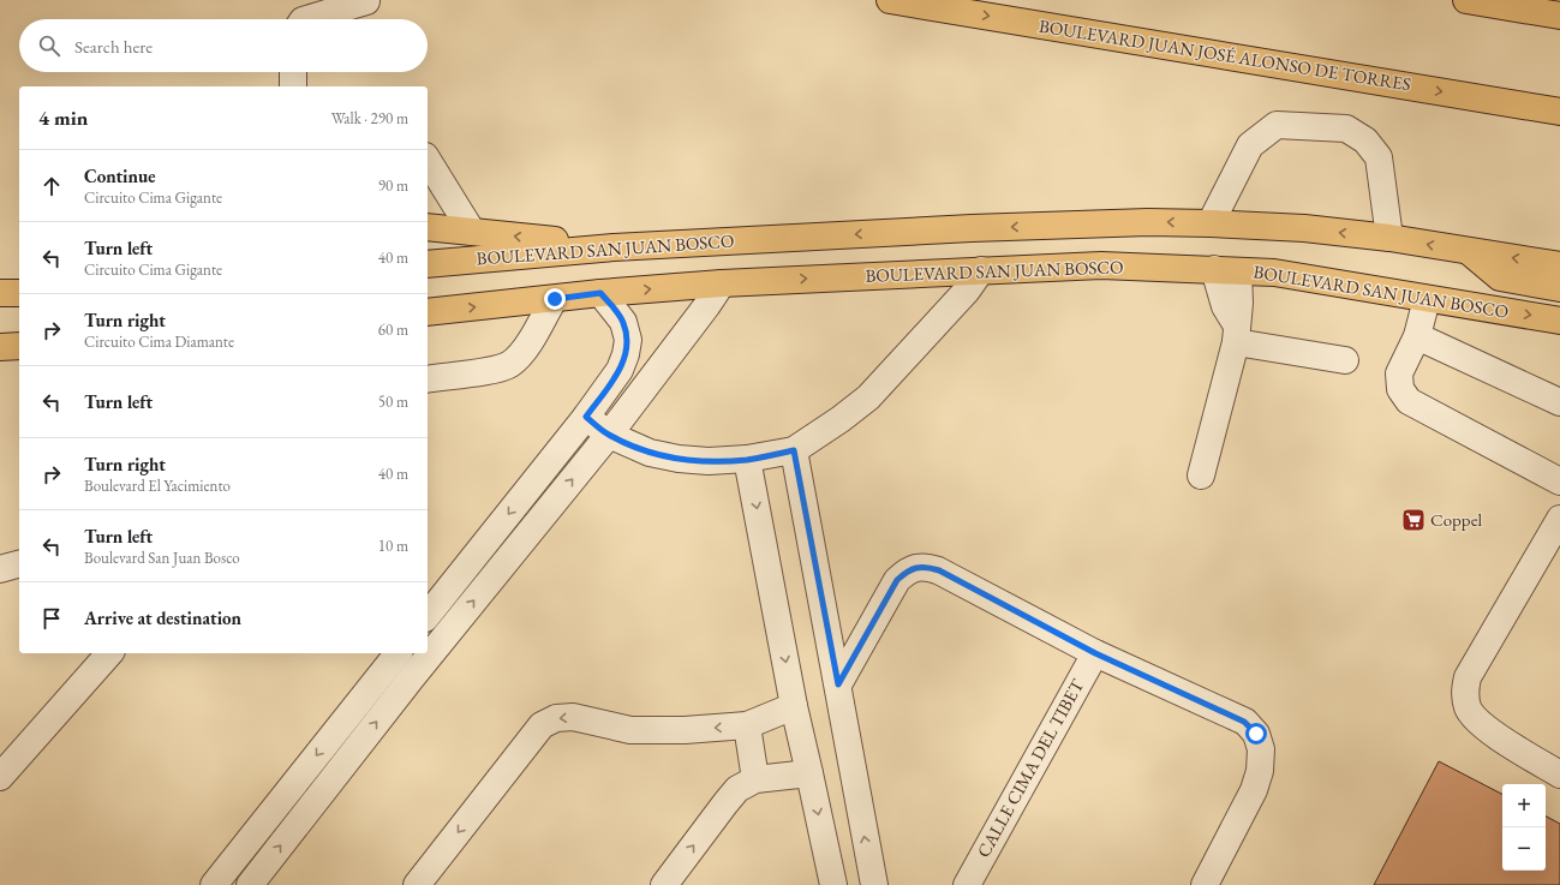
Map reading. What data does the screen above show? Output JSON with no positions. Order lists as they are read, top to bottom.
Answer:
{
  "streets": {
    "main road": ["BOULEVARD JUAN JOSÉ ALONSO DE TORRES", "BOULEVARD SAN JUAN BOSCO"],
    "street": ["CALLE CIMA DEL TIBET"]
  },
  "one_way": ["BOULEVARD JUAN JOSÉ ALONSO DE TORRES"],
  "places": {
    "supermarket": ["Coppel"]
  },
  "page": {
    "search": "Search here",
    "heading": ["4 min", "Walk · 290 m"],
    "list": [
      ["Continue", "Circuito Cima Gigante", "90 m"],
      ["Turn left", "Circuito Cima Gigante", "40 m"],
      ["Turn right", "Circuito Cima Diamante", "60 m"],
      ["Turn left", "50 m"],
      ["Turn right", "Boulevard El Yacimiento", "40 m"],
      ["Turn left", "Boulevard San Juan Bosco", "10 m"],
      "Arrive at destination"
    ],
    "map_buttons": ["+", "−"]
  }
}
